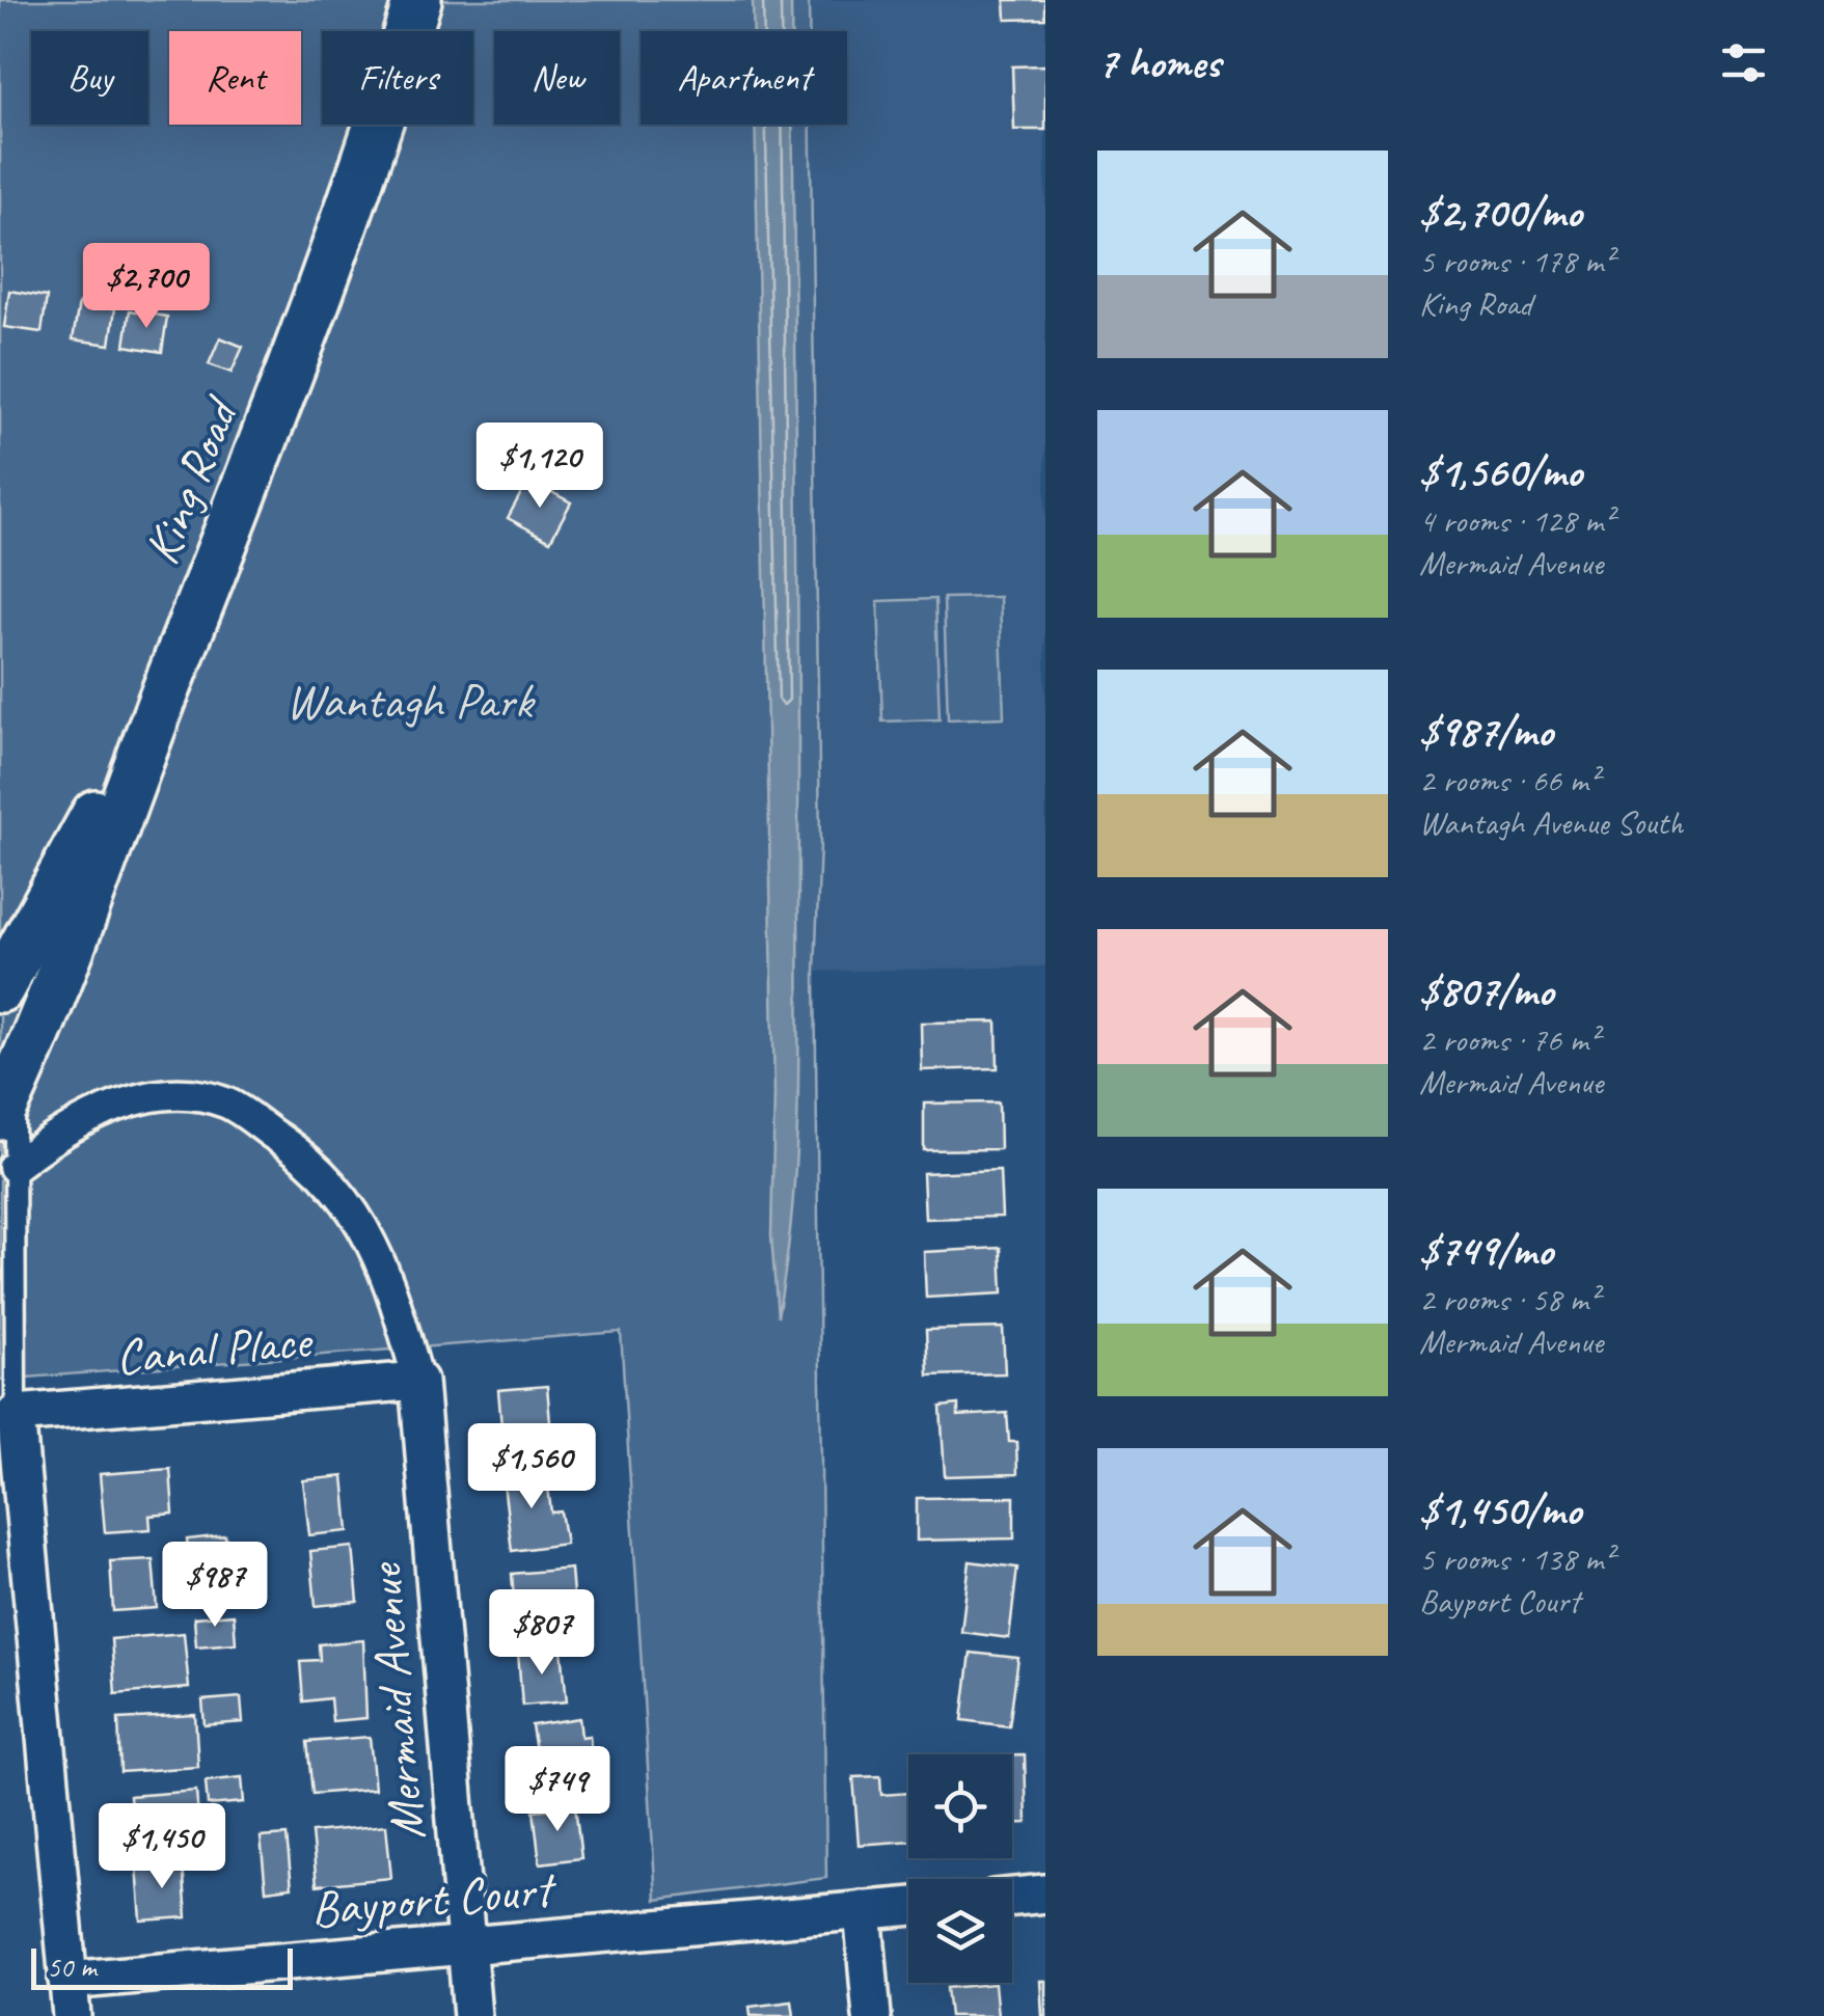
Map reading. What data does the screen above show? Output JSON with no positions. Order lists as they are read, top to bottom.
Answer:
{
  "streets": {
    "street": [
      "King Road",
      "Canal Place",
      "Mermaid Avenue",
      "Bayport Court"
    ]
  },
  "crossings": [
    ["Canal Place", "Mermaid Avenue"],
    ["Mermaid Avenue", "Bayport Court"]
  ],
  "parks": ["Wantagh Park"],
  "scale_bar": "50 m",
  "page": {
    "heading": "7 homes",
    "chip": [
      "Buy",
      "Rent",
      "Filters",
      "New",
      "Apartment"
    ],
    "list": [
      {
        "name": "$2,700/mo",
        "note": "5 rooms · 178 m² · King Road"
      },
      {
        "name": "$1,560/mo",
        "note": "4 rooms · 128 m² · Mermaid Avenue"
      },
      {
        "name": "$987/mo",
        "note": "2 rooms · 66 m² · Wantagh Avenue South"
      },
      {
        "name": "$807/mo",
        "note": "2 rooms · 76 m² · Mermaid Avenue"
      },
      {
        "name": "$749/mo",
        "note": "2 rooms · 58 m² · Mermaid Avenue"
      },
      {
        "name": "$1,450/mo",
        "note": "5 rooms · 138 m² · Bayport Court"
      }
    ],
    "price": [
      "$2,700",
      "$1,120",
      "$1,560",
      "$987",
      "$807",
      "$749",
      "$1,450"
    ],
    "scale": "50 m"
  }
}
